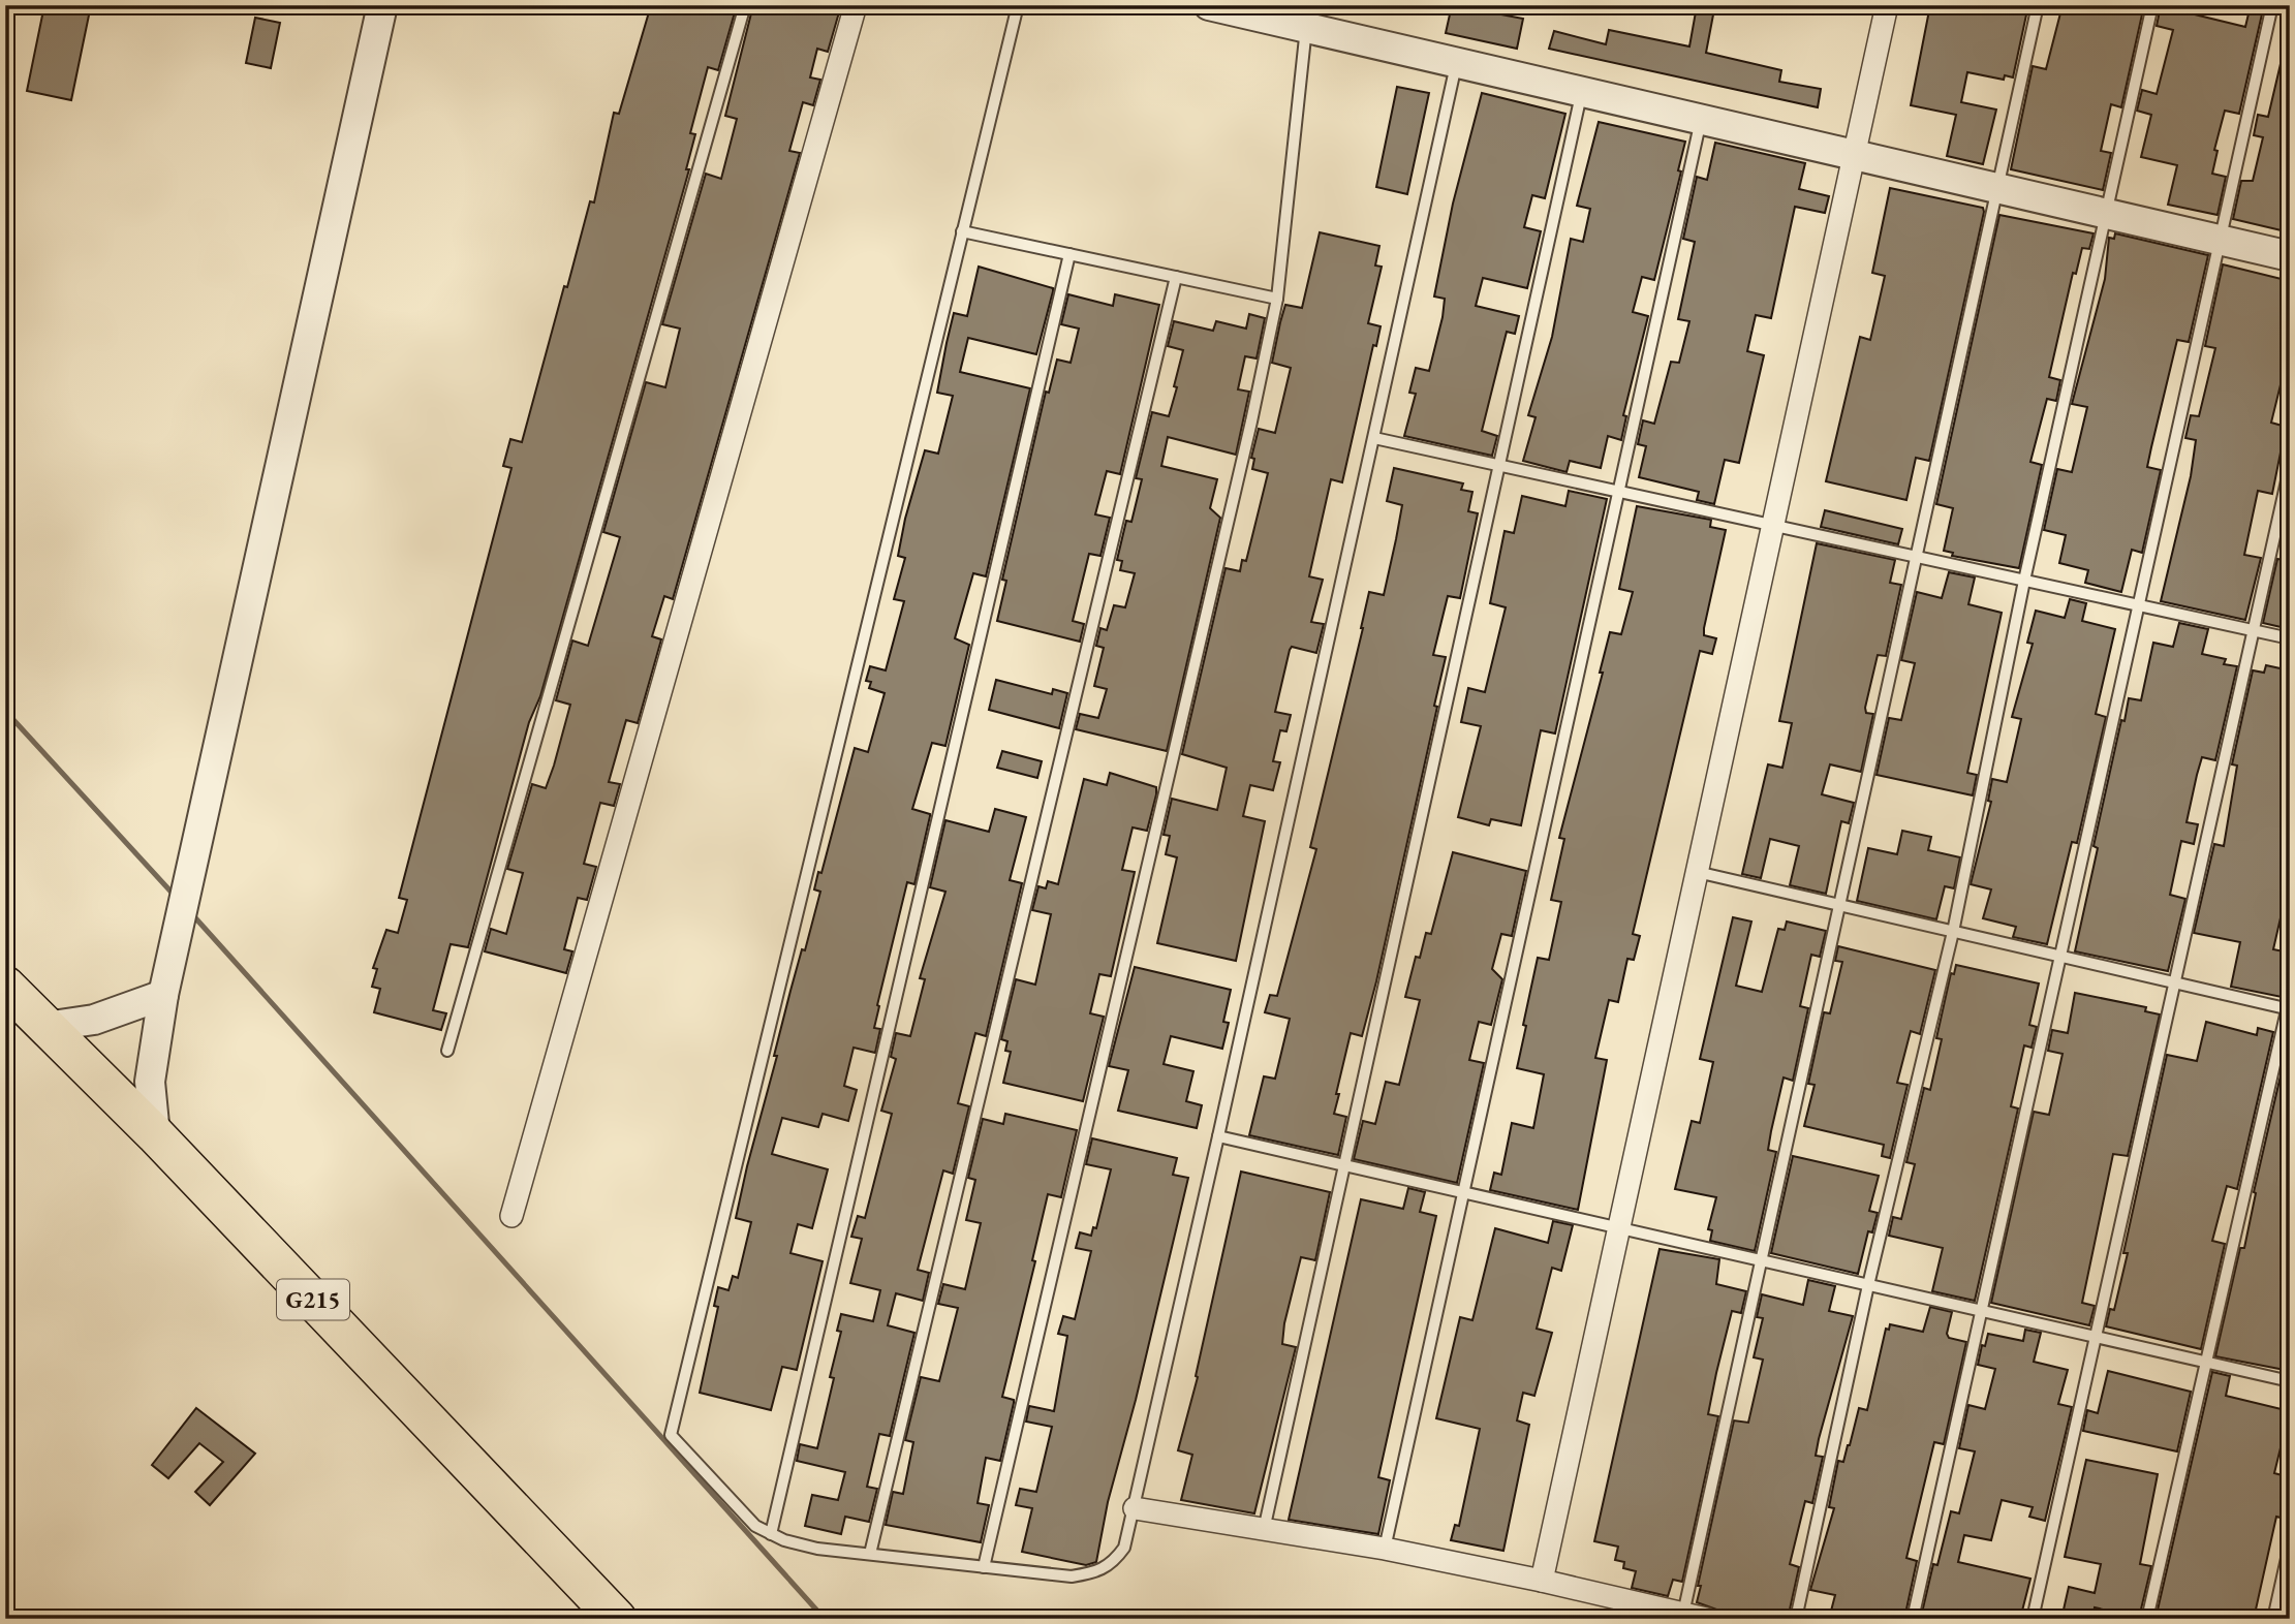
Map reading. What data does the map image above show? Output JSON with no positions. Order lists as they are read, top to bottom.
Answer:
{
  "streets": {
    "highway": ["G215"]
  }
}
